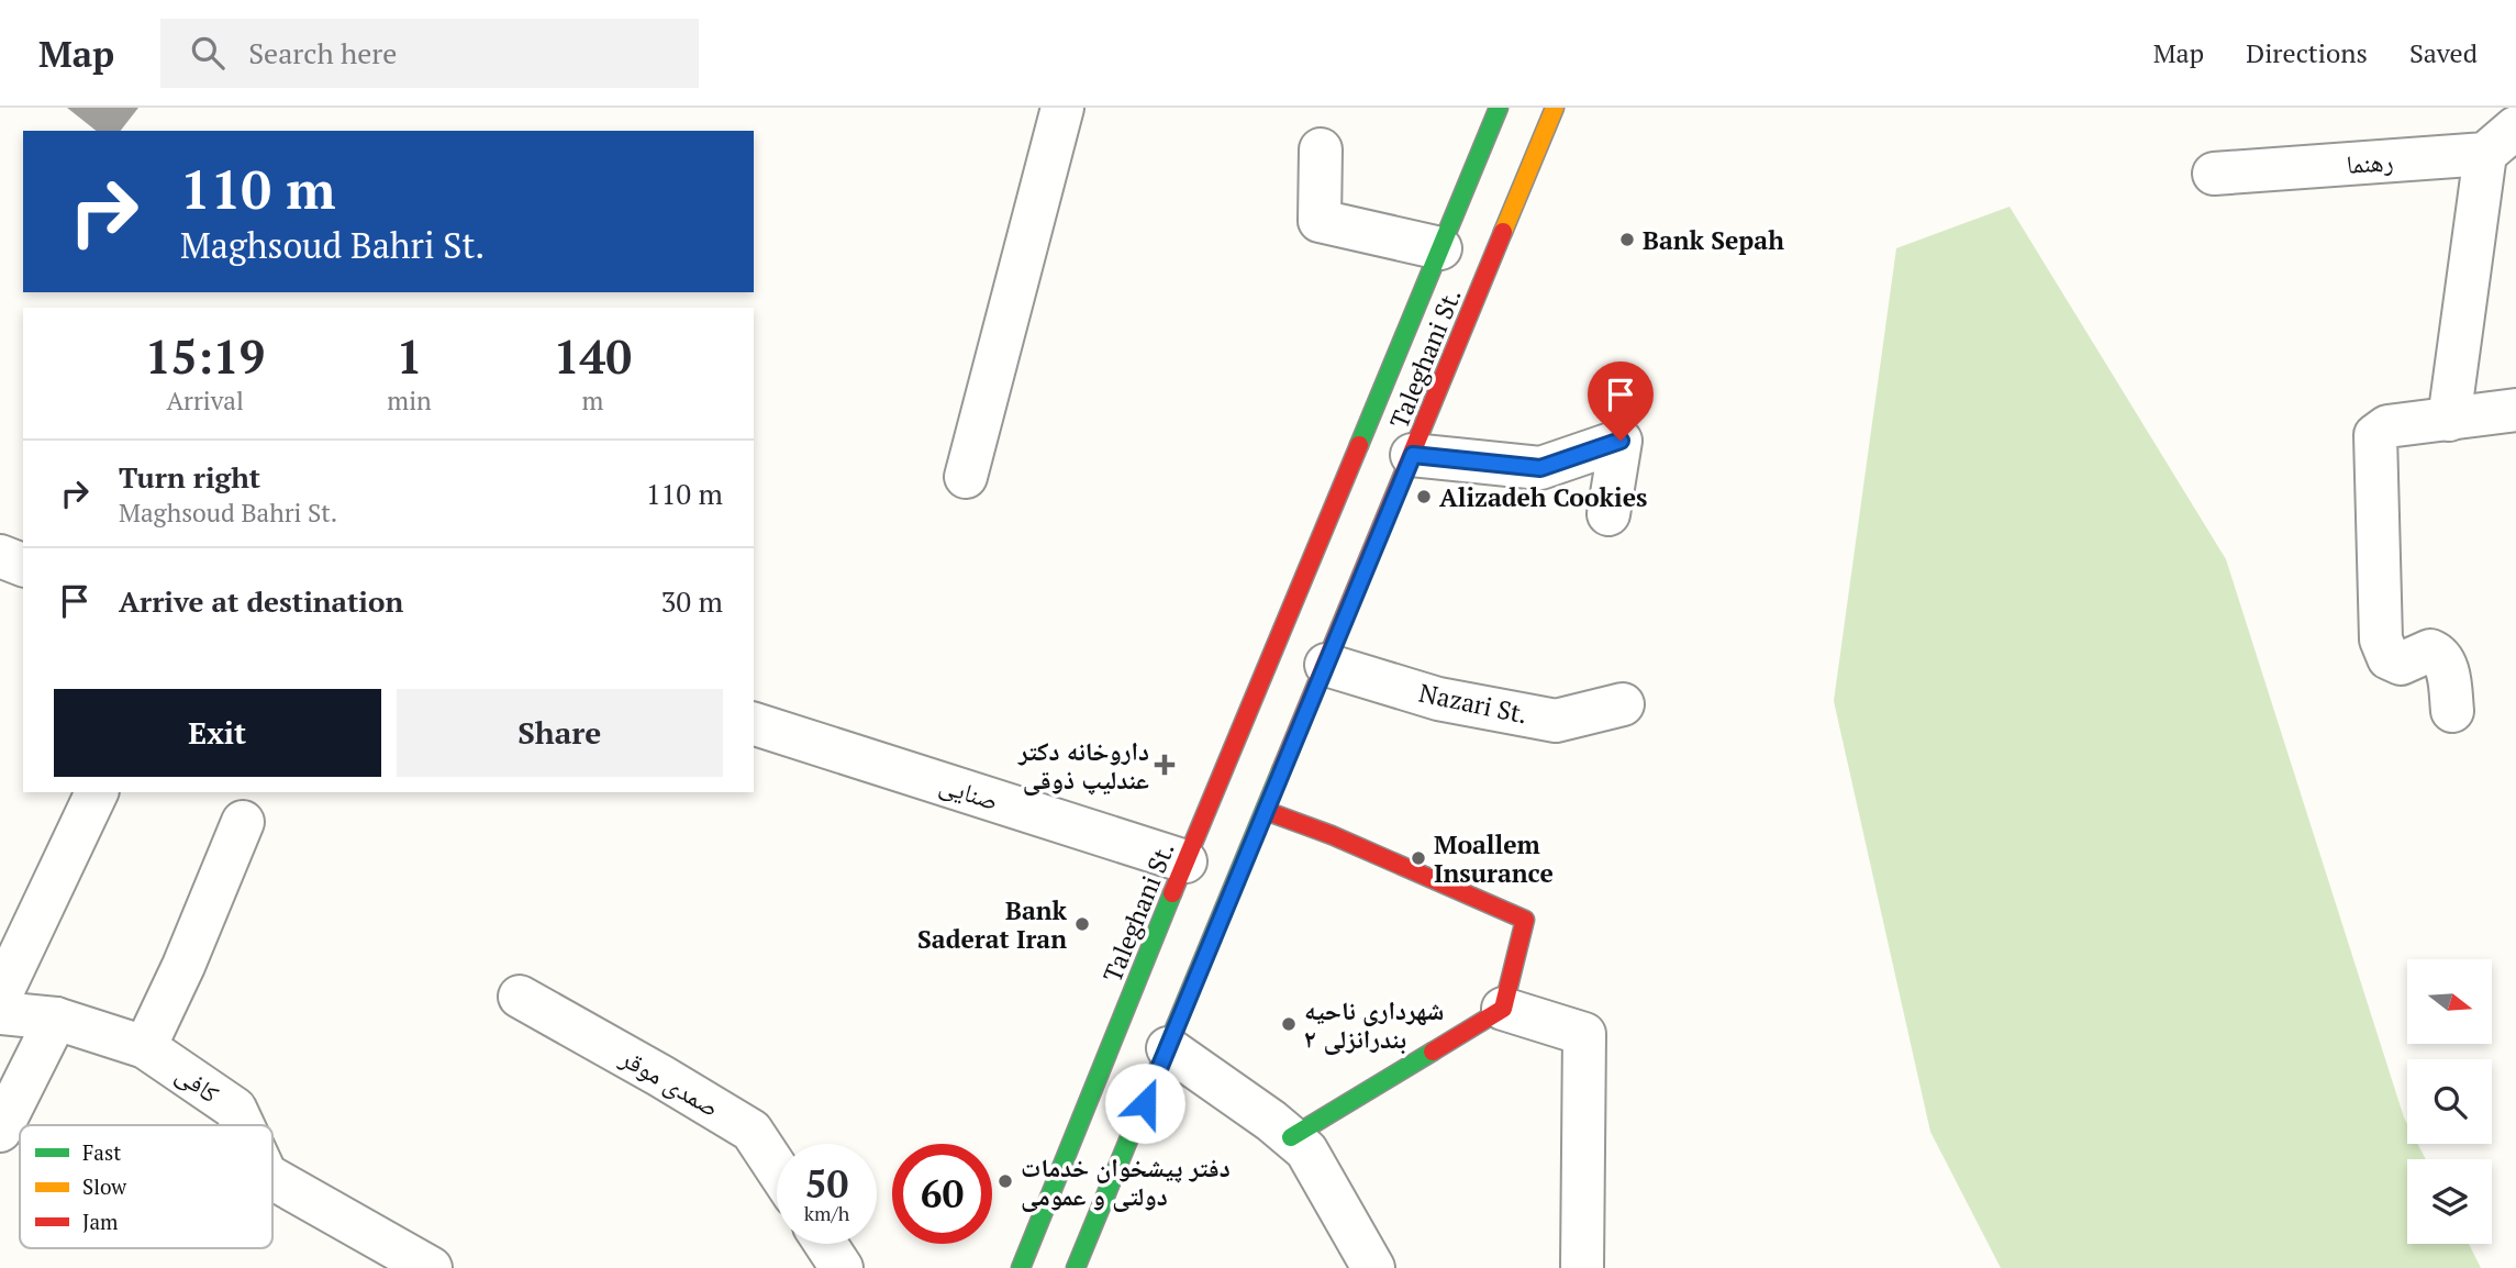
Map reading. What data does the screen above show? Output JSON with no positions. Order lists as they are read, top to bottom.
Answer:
{
  "streets": {
    "main road": ["Taleghani St."],
    "street": [
      "رهنما",
      "Nazari St.",
      "صنایی",
      "صمدی موقر",
      "کافی"
    ]
  },
  "crossings": [
    ["Taleghani St.", "Nazari St."],
    ["Taleghani St.", "صنایی"]
  ],
  "places": {
    "other": [
      "Bank Sepah",
      "Alizadeh Cookies",
      "Moallem Insurance",
      "Bank Saderat Iran",
      "شهرداری ناحیه ۲ بندرانزلی",
      "دفتر پیشخوان خدمات دولتی و عمومی"
    ],
    "health": ["داروخانه دکتر عندلیپ ذوقی"]
  },
  "legend": ["Fast", "Slow", "Jam"],
  "north": "right",
  "page": {
    "header": "Map",
    "search": "Search here",
    "nav": ["Map", "Directions", "Saved"],
    "turn": ["110 m", "Maghsoud Bahri St."],
    "eta": [
      "15:19",
      "Arrival",
      "1",
      "min",
      "140",
      "m"
    ],
    "list": [
      {
        "name": "Turn right",
        "note": "Maghsoud Bahri St.",
        "value": "110 m"
      },
      {
        "name": "Arrive at destination",
        "value": "30 m"
      }
    ],
    "buttons": ["Exit", "Share"],
    "speed": "50 km/h",
    "limit": "60"
  }
}
